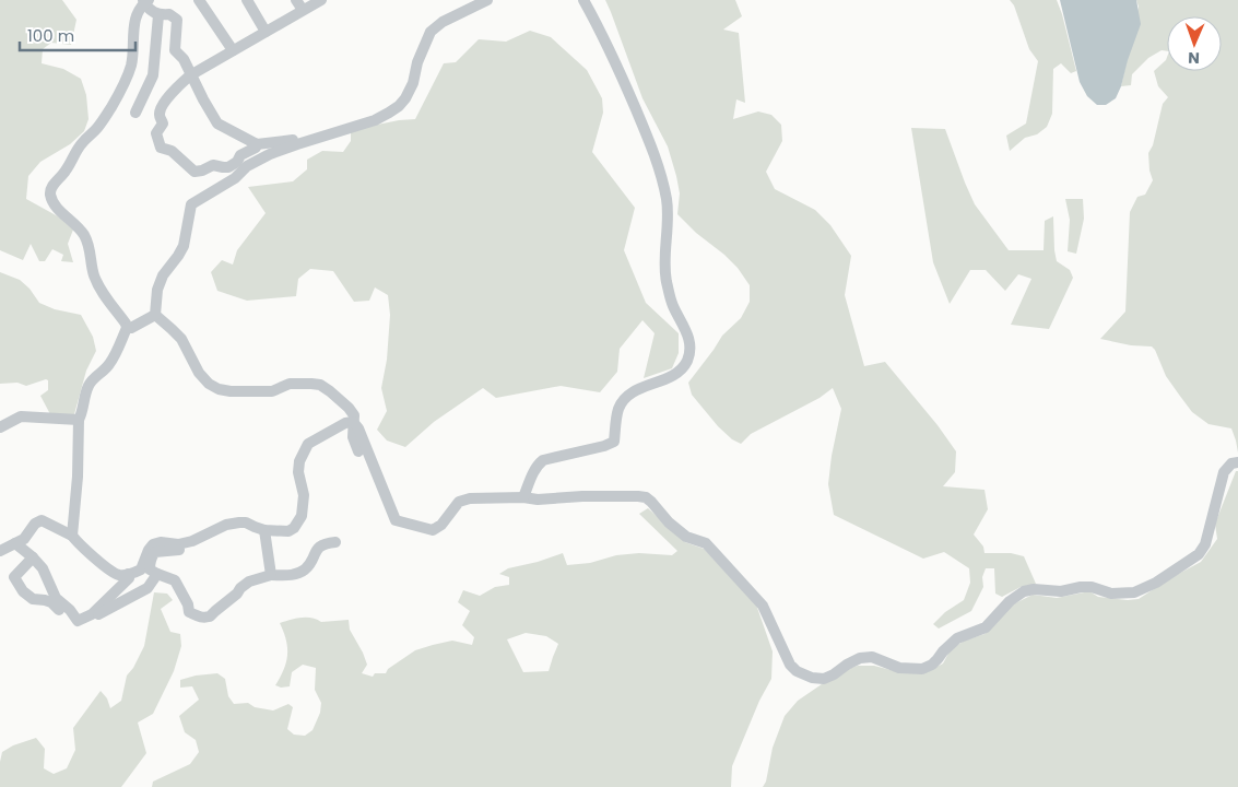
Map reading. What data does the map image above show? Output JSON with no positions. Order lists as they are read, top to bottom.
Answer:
{
  "scale_bar": "100 m",
  "north": "bottom"
}
